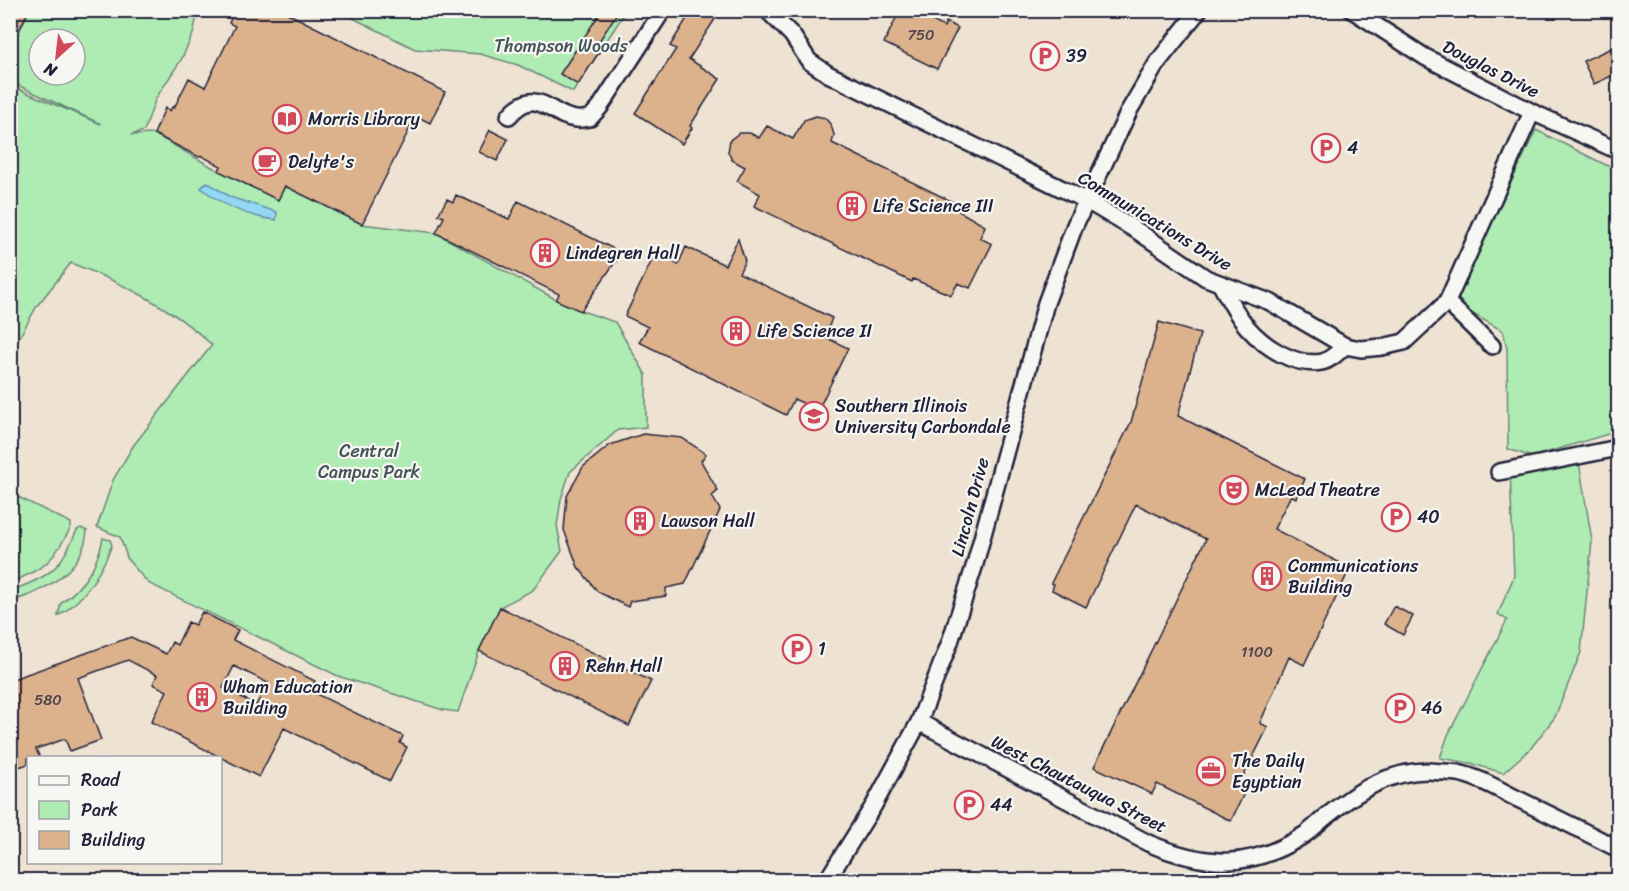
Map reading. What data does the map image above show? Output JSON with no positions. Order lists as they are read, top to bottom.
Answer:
{
  "streets": {
    "street": [
      "Douglas Drive",
      "Communications Drive",
      "Lincoln Drive",
      "West Chautauqua Street"
    ]
  },
  "crossings": [
    ["Douglas Drive", "Communications Drive"],
    ["Communications Drive", "Lincoln Drive"],
    ["Lincoln Drive", "West Chautauqua Street"]
  ],
  "parks": ["Thompson Woods", "Central Campus Park"],
  "places": {
    "parking": [
      "39",
      "4",
      "40",
      "1",
      "46",
      "44"
    ],
    "library": ["Morris Library"],
    "cafe": ["Delyte's"],
    "building": [
      "Life Science III",
      "Lindegren Hall",
      "Life Science II",
      "Lawson Hall",
      "Communications Building",
      "Rehn Hall",
      "Wham Education Building"
    ],
    "school or university": ["Southern Illinois University Carbondale"],
    "theatre": ["McLeod Theatre"],
    "office": ["The Daily Egyptian"]
  },
  "house_numbers": ["750", "1100", "580"],
  "legend": ["Road", "Park", "Building"],
  "north": "bottom left"
}
